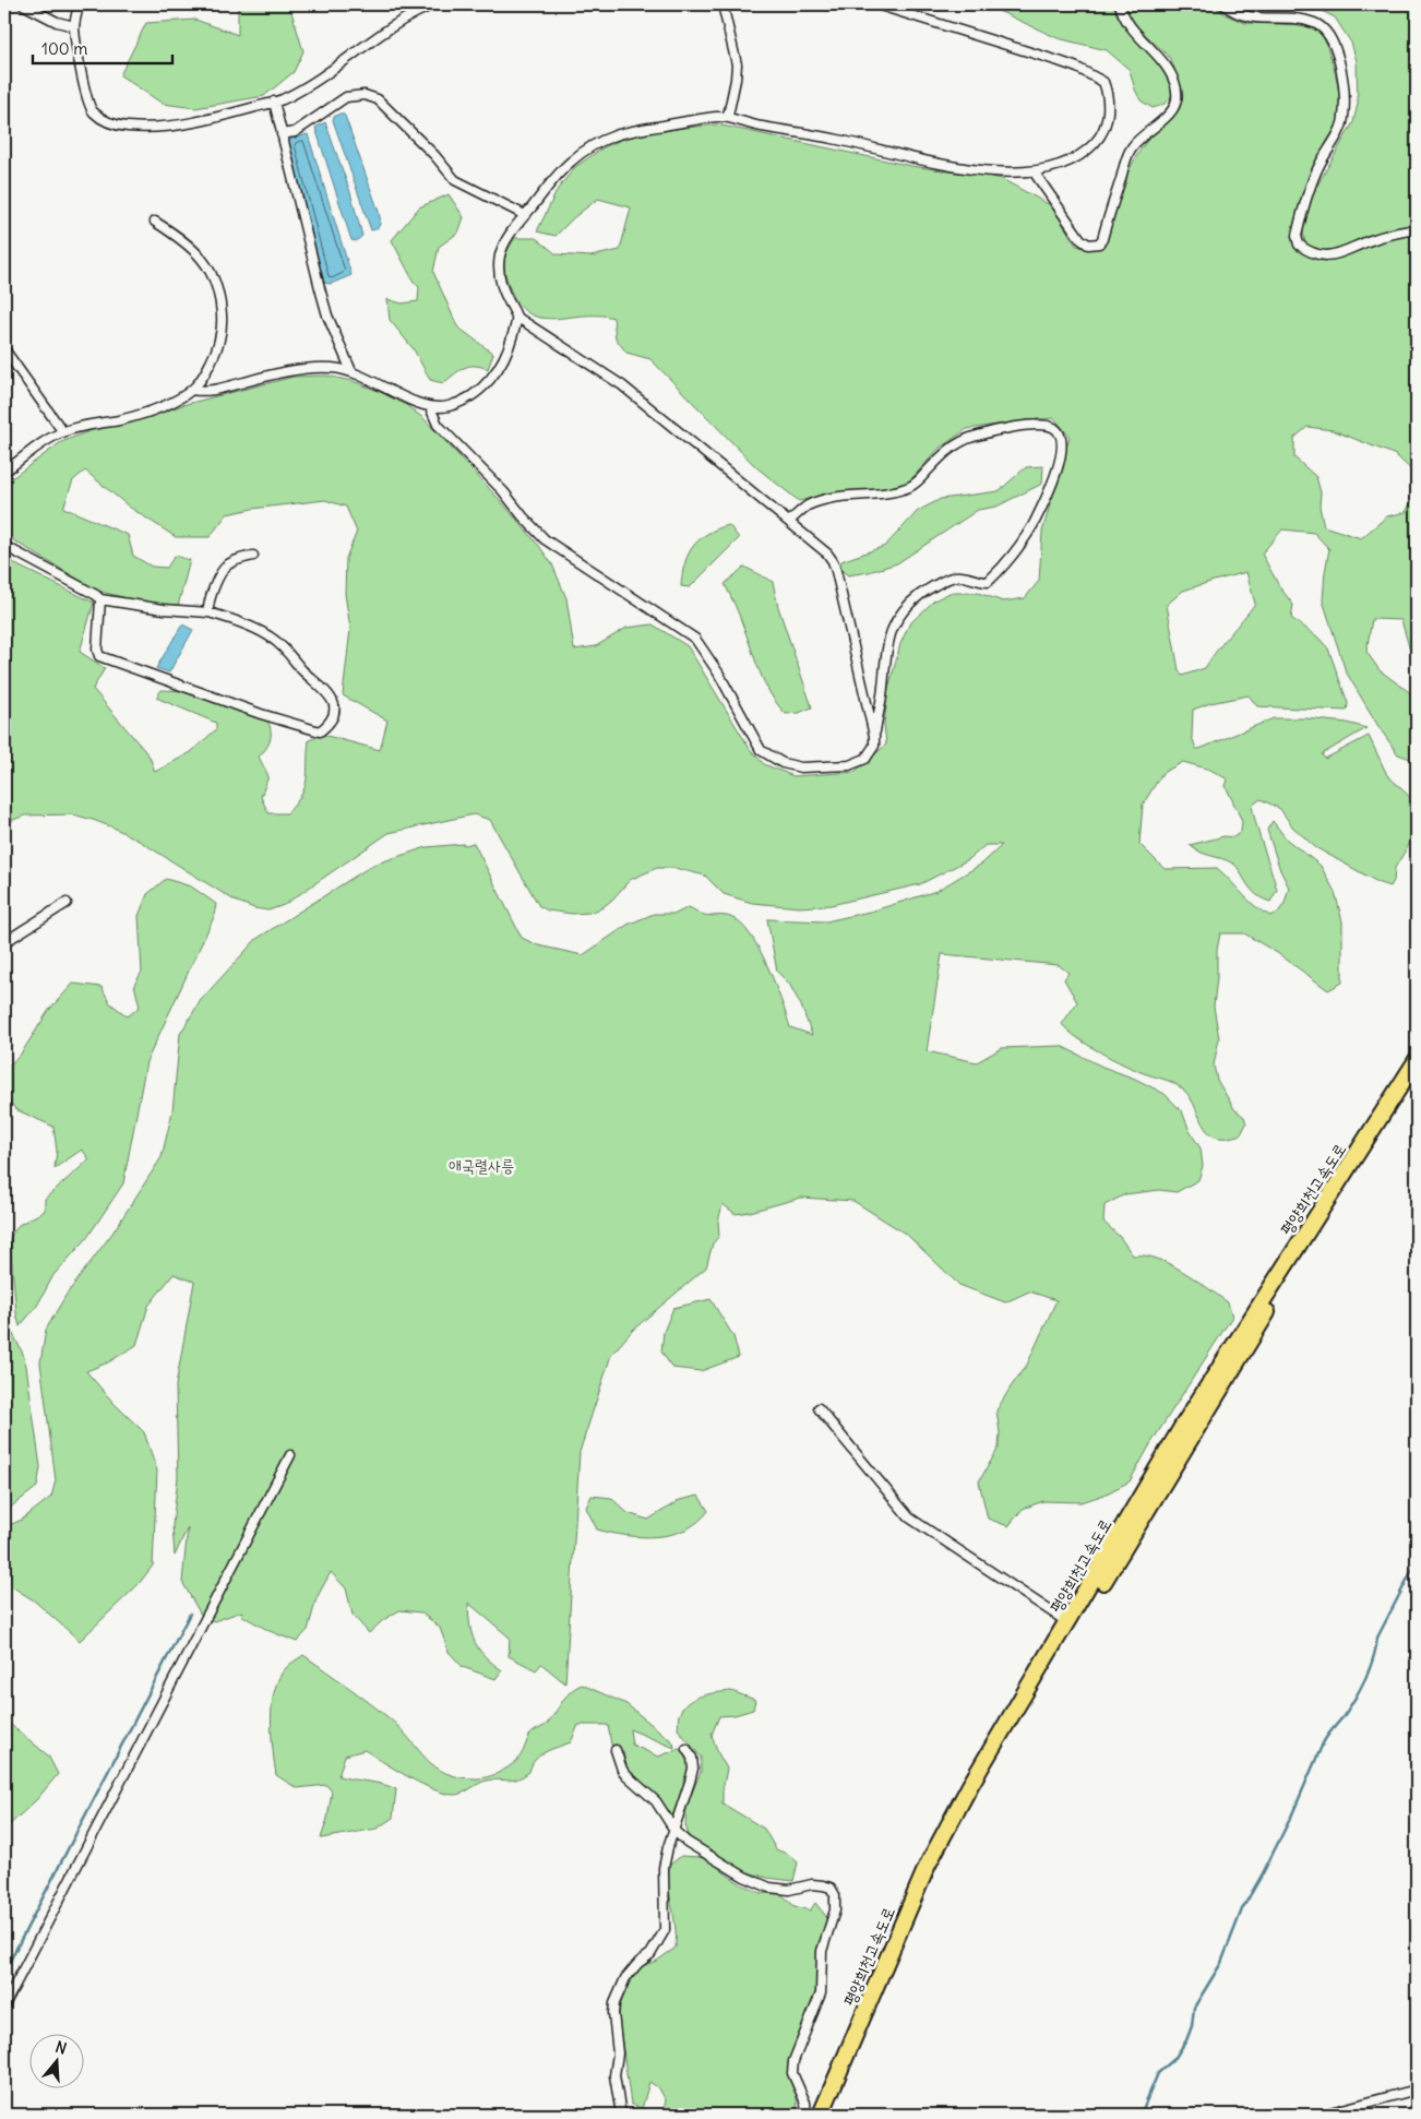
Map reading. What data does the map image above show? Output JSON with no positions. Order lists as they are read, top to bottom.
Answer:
{
  "streets": {
    "highway": ["평양희천고속도로"]
  },
  "parks": ["애국렬사릉"],
  "scale_bar": "100 m",
  "north": "top"
}
